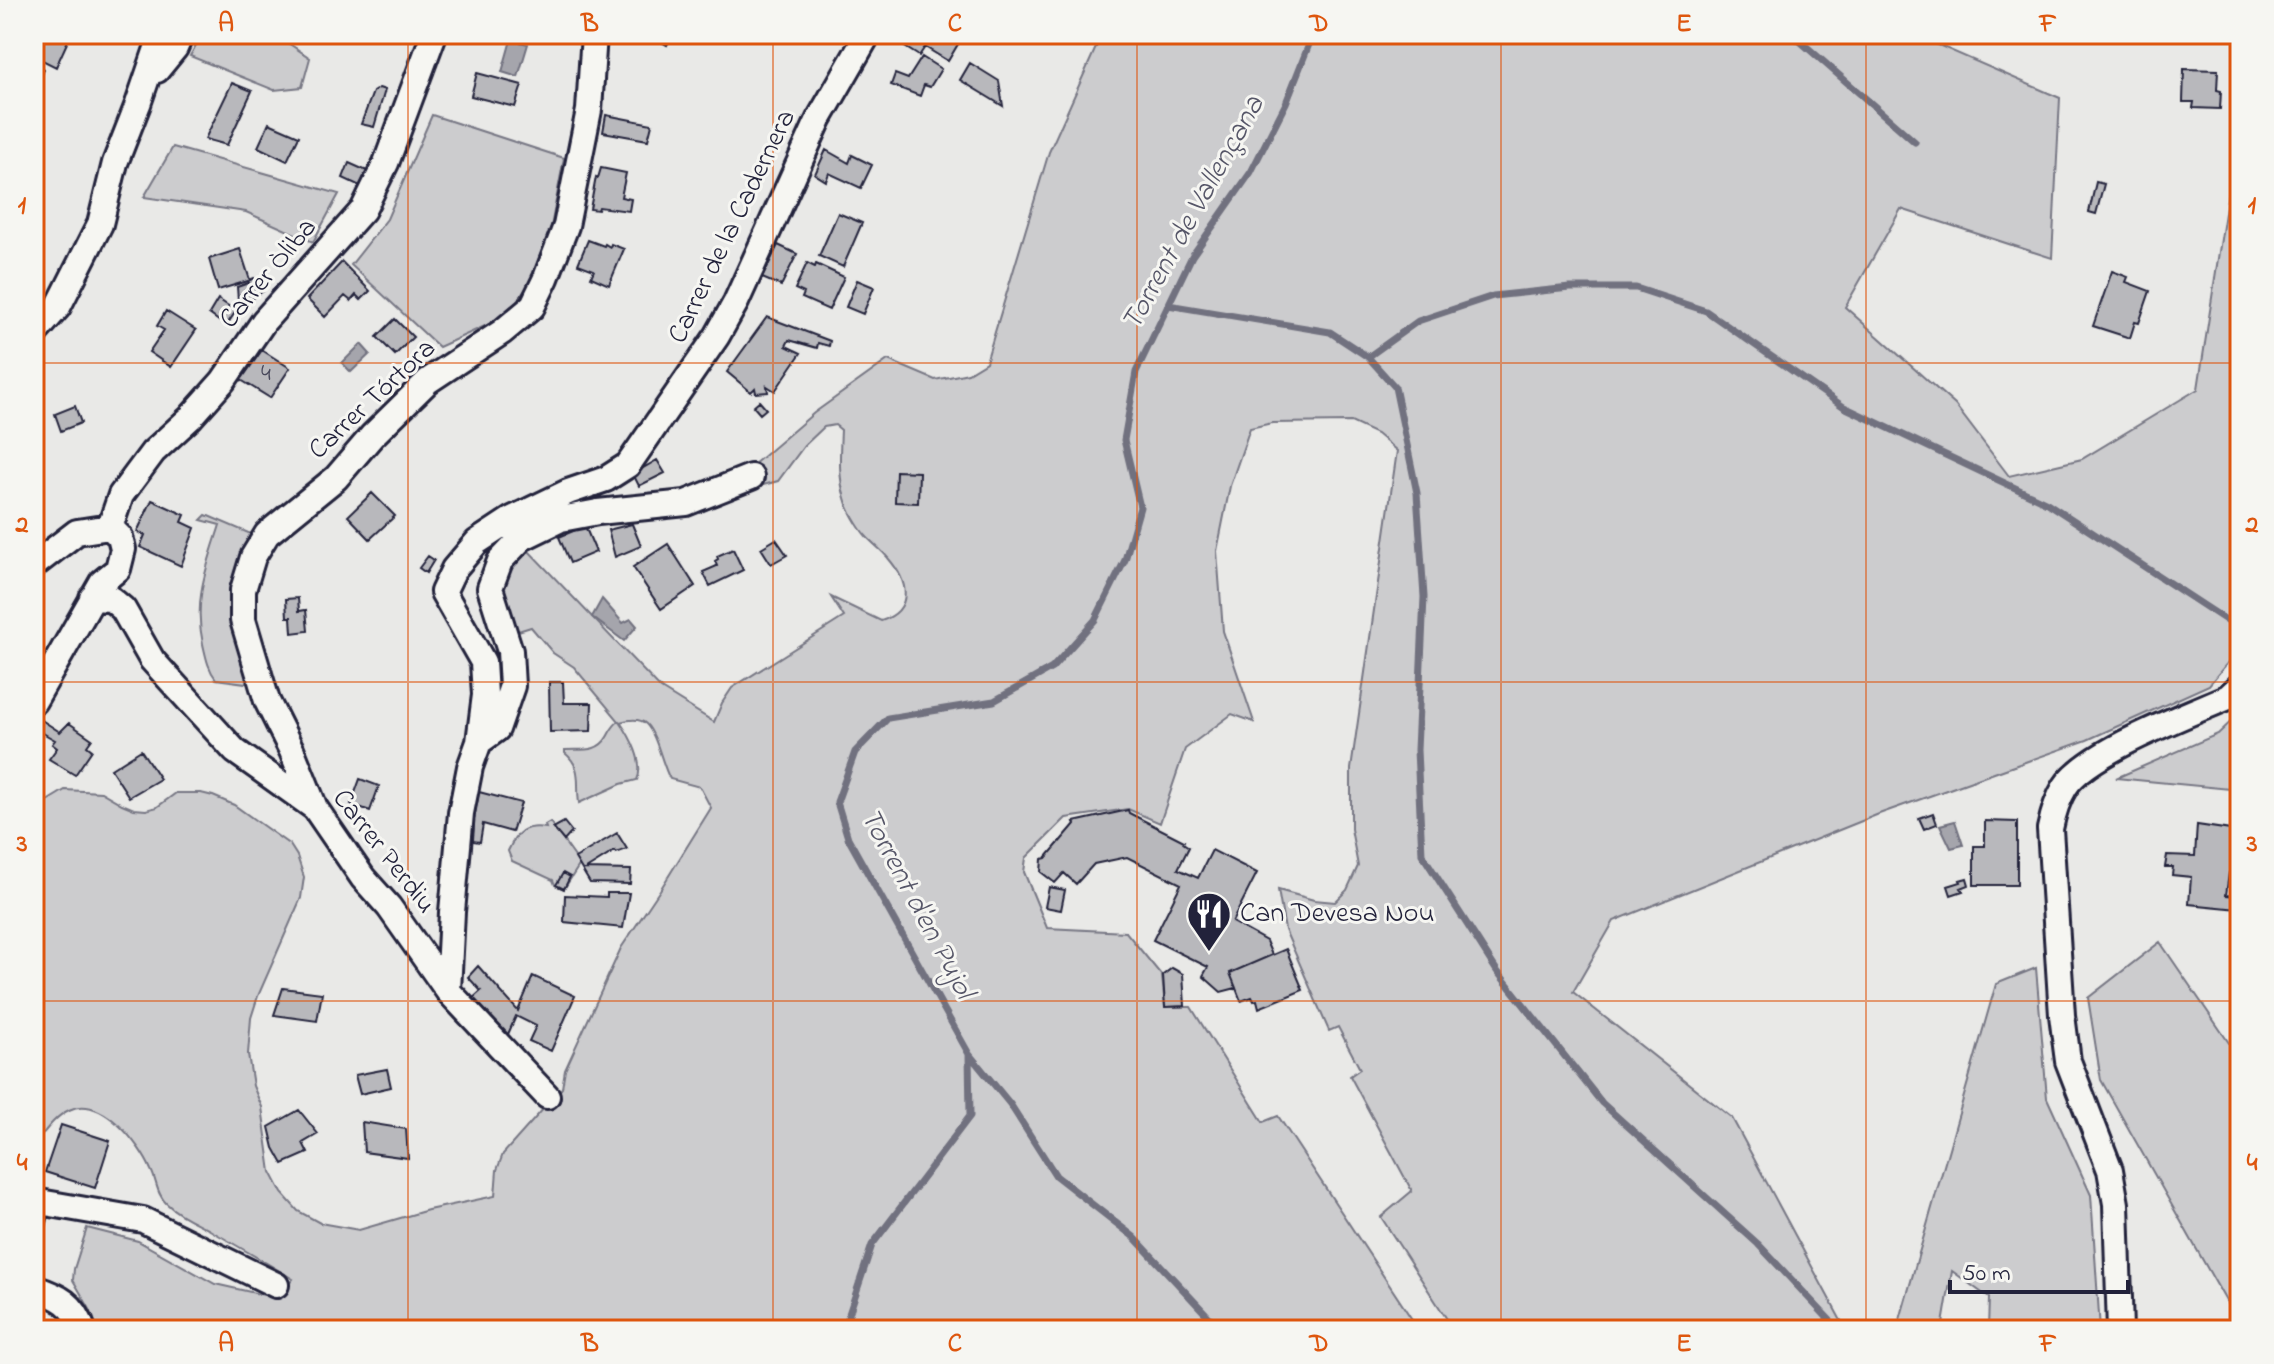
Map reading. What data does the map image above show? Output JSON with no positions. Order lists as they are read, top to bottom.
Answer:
{
  "streets": {
    "street": [
      "Carrer de la Cadernera",
      "Carrer Òliba",
      "Carrer Tórtora",
      "Carrer Perdiu"
    ]
  },
  "crossings": [
    ["Carrer de la Cadernera", "Carrer Perdiu"],
    ["Carrer Tórtora", "Carrer Perdiu"]
  ],
  "water": ["Torrent de Vallençana", "Torrent d'en Pujol"],
  "places": {
    "restaurant": ["Can Devesa Nou"]
  },
  "house_numbers": ["4"],
  "scale_bar": "50 m",
  "grid": {
    "columns": [
      "A",
      "B",
      "C",
      "D",
      "E",
      "F"
    ],
    "rows": [
      "1",
      "2",
      "3",
      "4"
    ]
  }
}
